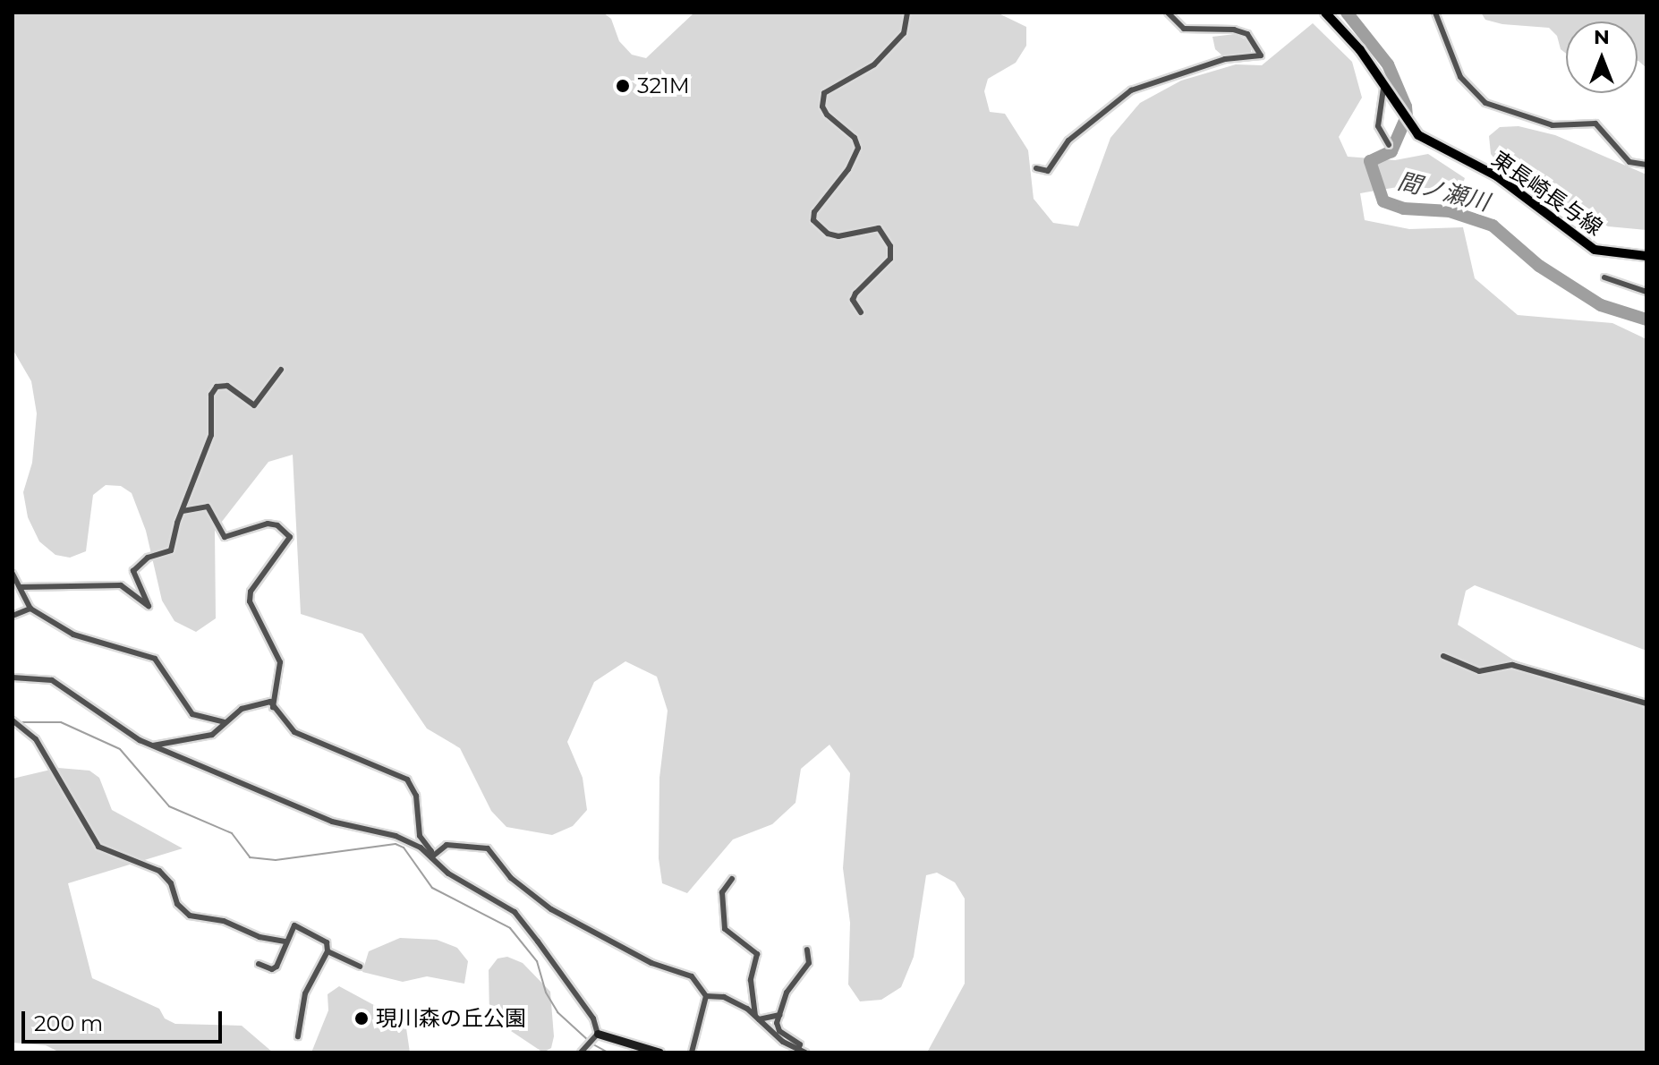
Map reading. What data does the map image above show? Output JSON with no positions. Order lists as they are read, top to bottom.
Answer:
{
  "streets": {
    "main road": ["東長崎長与線"]
  },
  "water": ["間ノ瀬川"],
  "places": ["321M", "現川森の丘公園"],
  "scale_bar": "200 m",
  "north": "top"
}
